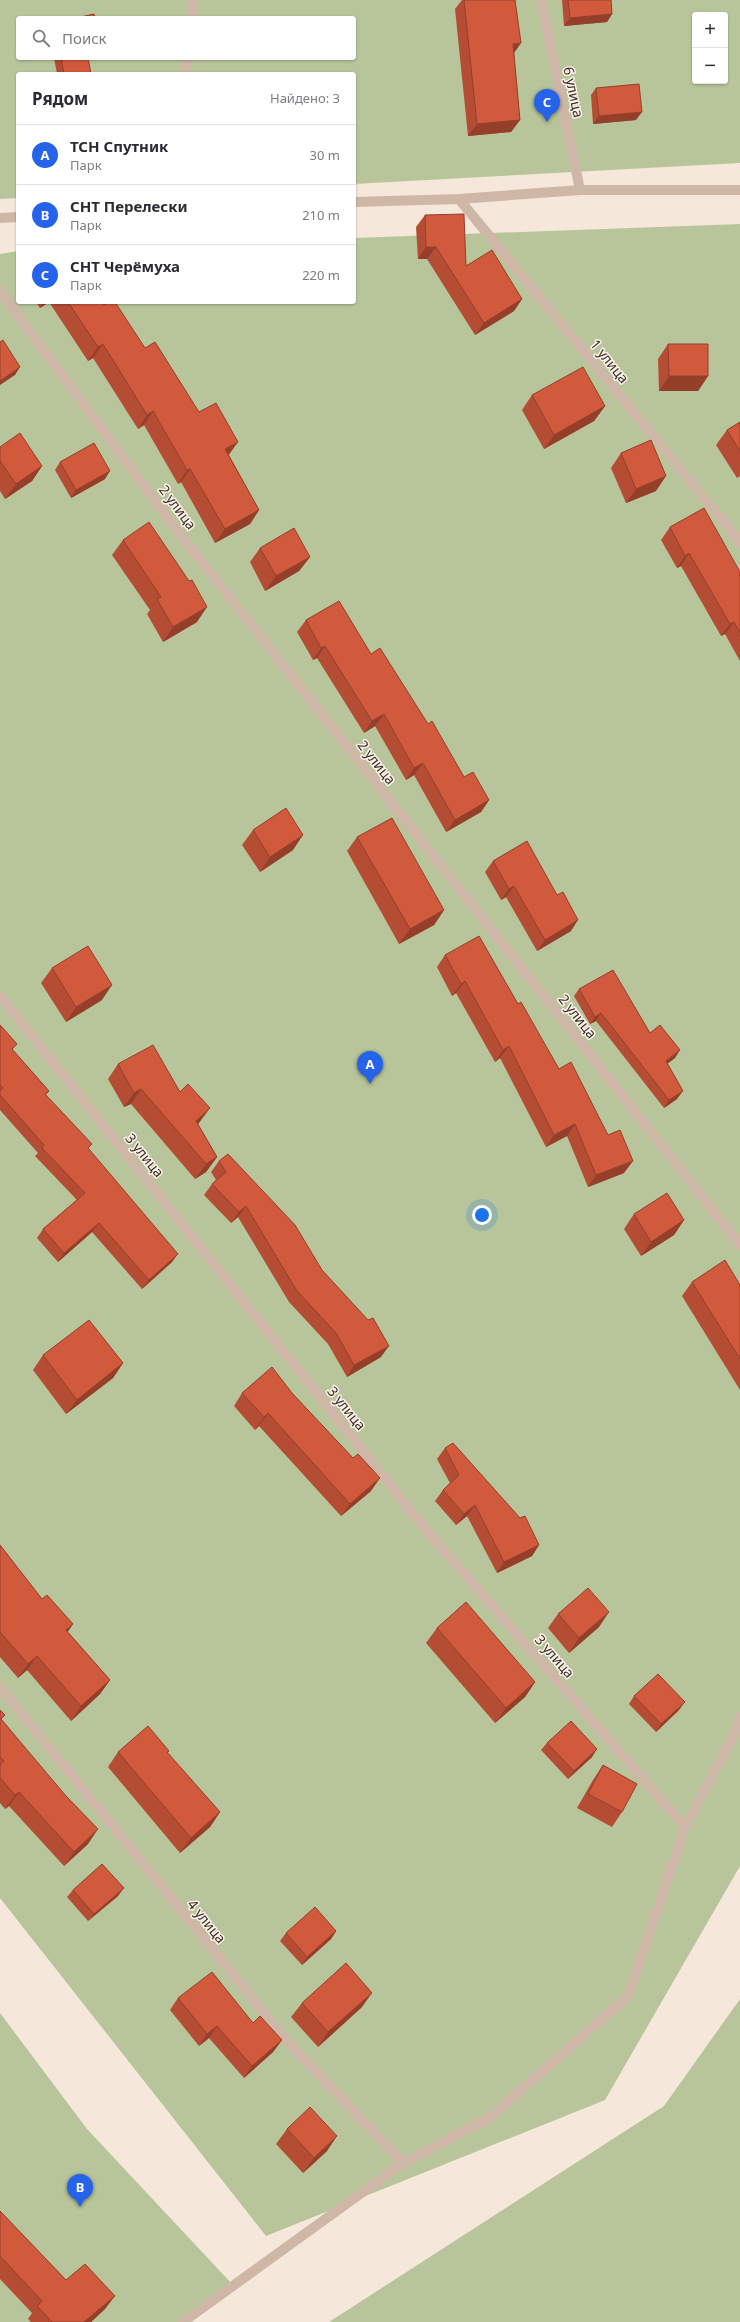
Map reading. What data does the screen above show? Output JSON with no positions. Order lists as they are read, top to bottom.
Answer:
{
  "streets": {
    "street": [
      "6 улица",
      "1 улица",
      "2 улица",
      "3 улица",
      "4 улица"
    ]
  },
  "page": {
    "map_buttons": ["+", "−"],
    "search": "Поиск",
    "heading": ["Рядом", "Найдено: 3"],
    "pins": ["C", "A", "B"],
    "list": [
      {
        "mark": "A",
        "name": "ТСН Спутник",
        "note": "Парк",
        "value": "30 m"
      },
      {
        "mark": "B",
        "name": "СНТ Перелески",
        "note": "Парк",
        "value": "210 m"
      },
      {
        "mark": "C",
        "name": "СНТ Черёмуха",
        "note": "Парк",
        "value": "220 m"
      }
    ]
  }
}
